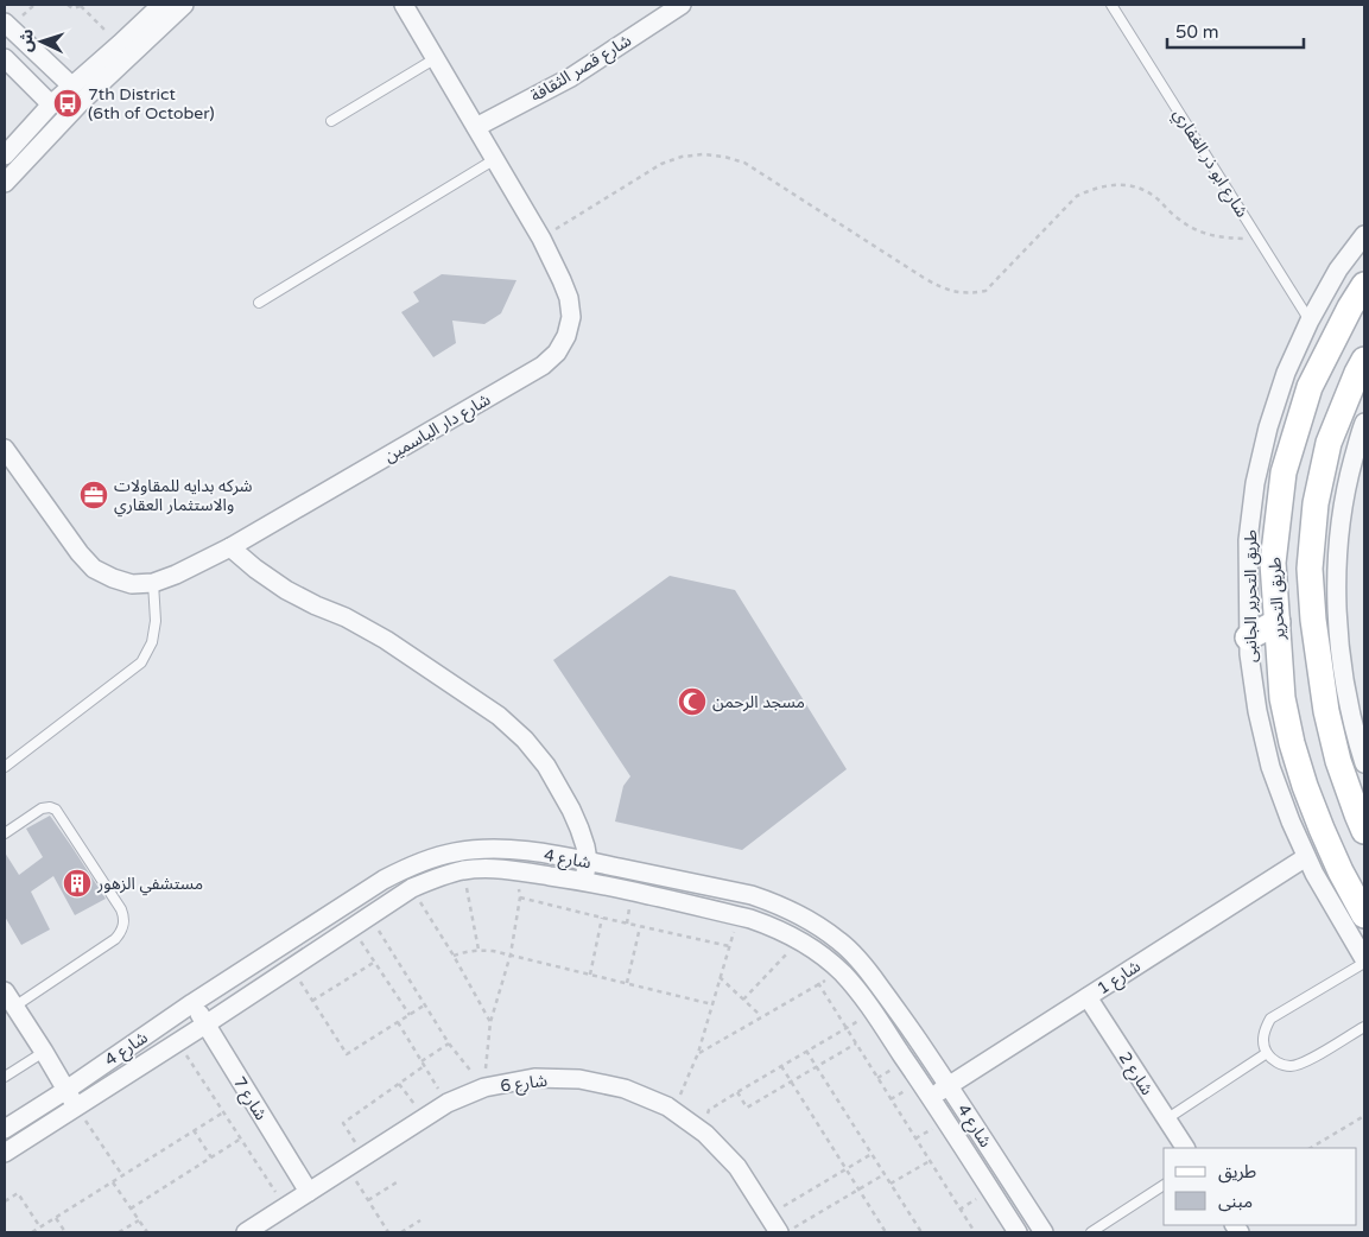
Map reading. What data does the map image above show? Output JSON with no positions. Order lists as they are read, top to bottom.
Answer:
{
  "streets": {
    "street": [
      "شارع قصر الثقافة",
      "شارع دار الياسمين",
      "طريق التحرير الجانبى",
      "طريق التحرير",
      "شارع 4",
      "شارع 1",
      "شارع 2",
      "شارع 6",
      "شارع 7"
    ],
    "lane": ["شارع ابو ذر الغفاري"]
  },
  "crossings": [
    ["شارع قصر الثقافة", "شارع دار الياسمين"],
    ["شارع ابو ذر الغفاري", "طريق التحرير الجانبى"],
    ["طريق التحرير الجانبى", "شارع 1"],
    ["شارع 4", "شارع 1"],
    ["شارع 4", "شارع 7"],
    ["شارع 1", "شارع 2"],
    ["شارع 6", "شارع 7"]
  ],
  "places": {
    "bus stop": ["7th District (6th of October)"],
    "office": ["شركه بدايه للمقاولات والاستثمار العقاري"],
    "mosque": ["مسجد الرحمن"],
    "building": ["مستشفي الزهور"]
  },
  "legend": ["طريق", "مبنى"],
  "scale_bar": "50 m",
  "north": "left"
}
